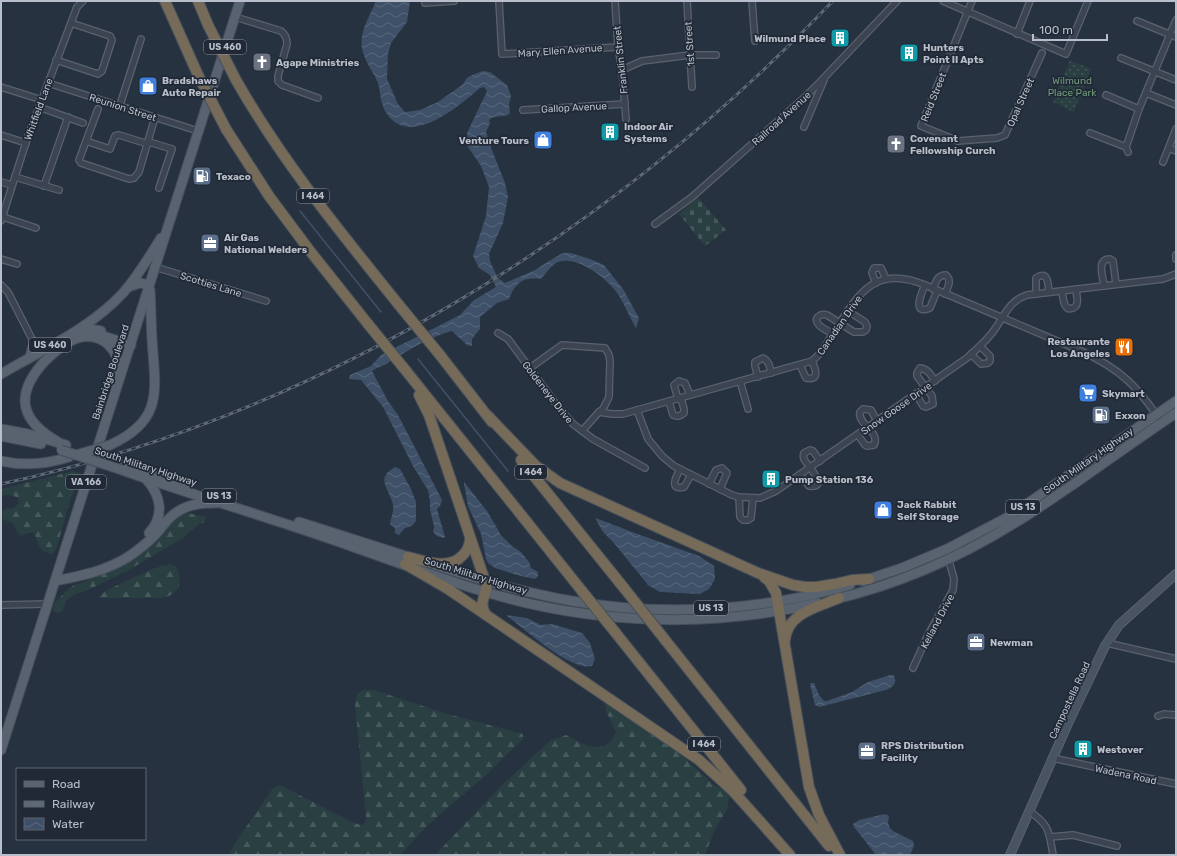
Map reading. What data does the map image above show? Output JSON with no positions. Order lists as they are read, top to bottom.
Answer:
{
  "streets": {
    "highway": ["I 464"],
    "main road": [
      "US 460",
      "Bainbridge Boulevard",
      "South Military Highway",
      "VA 166",
      "US 13",
      "Campostella Road"
    ],
    "street": [
      "1st Street",
      "Mary Ellen Avenue",
      "Franklin Street",
      "Reid Street",
      "Opal Street",
      "Reunion Street",
      "Gallop Avenue",
      "Whitfield Lane",
      "Railroad Avenue",
      "Scotties Lane",
      "Canadian Drive",
      "Goldeneye Drive",
      "Snow Goose Drive",
      "Kelland Drive",
      "Wadena Road"
    ]
  },
  "crossings": [
    ["US 460", "Bainbridge Boulevard"],
    ["Mary Ellen Avenue", "Franklin Street"],
    ["Franklin Street", "Gallop Avenue"],
    ["Reid Street", "Opal Street"],
    ["Reunion Street", "Whitfield Lane"],
    ["Reunion Street", "Bainbridge Boulevard"],
    ["Scotties Lane", "Bainbridge Boulevard"],
    ["Canadian Drive", "Snow Goose Drive"],
    ["Canadian Drive", "South Military Highway"],
    ["South Military Highway", "Kelland Drive"],
    ["Campostella Road", "Wadena Road"]
  ],
  "parks": ["Wilmund Place Park"],
  "places": {
    "building": [
      "Wilmund Place",
      "Hunters Point II Apts",
      "Indoor Air Systems",
      "Pump Station 136",
      "Westover"
    ],
    "church": ["Agape Ministries", "Covenant Fellowship Curch"],
    "shop": ["Bradshaws Auto Repair", "Venture Tours", "Jack Rabbit Self Storage"],
    "fuel station": ["Texaco", "Exxon"],
    "office": ["Air Gas National Welders", "Newman", "RPS Distribution Facility"],
    "restaurant": ["Restaurante Los Angeles"],
    "supermarket": ["Skymart"]
  },
  "legend": ["Road", "Railway", "Water"],
  "scale_bar": "100 m"
}
